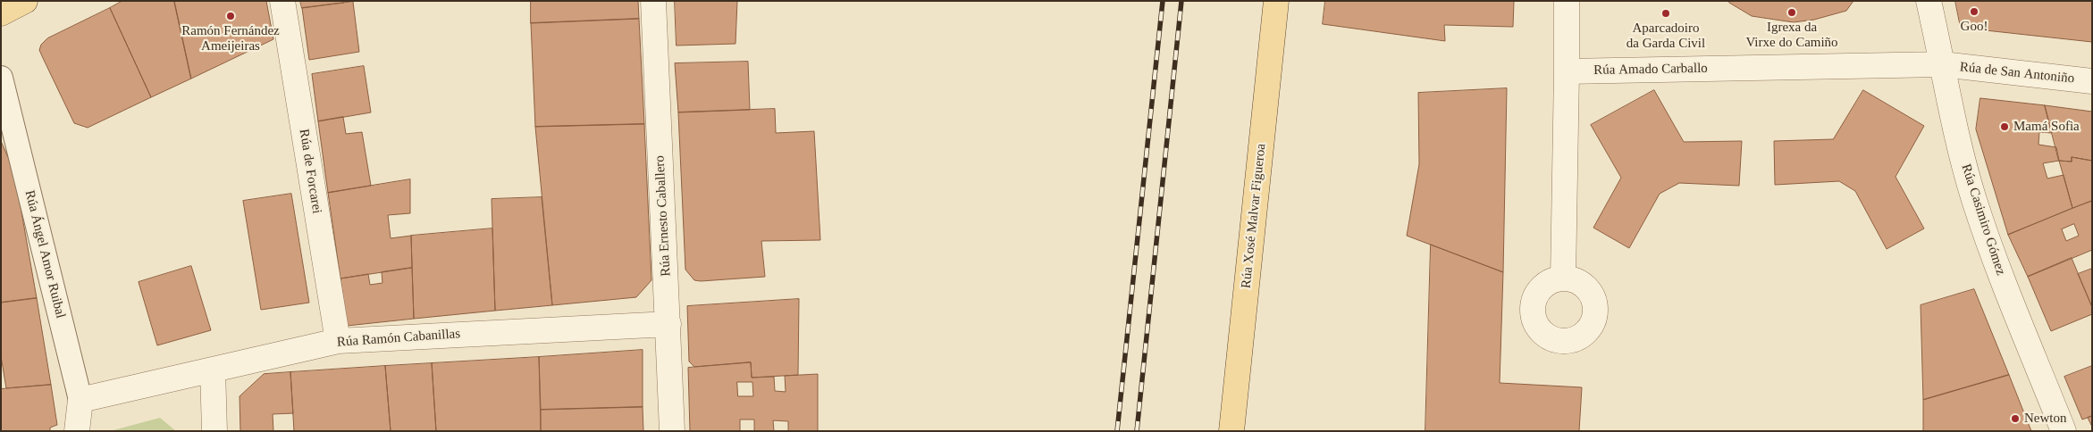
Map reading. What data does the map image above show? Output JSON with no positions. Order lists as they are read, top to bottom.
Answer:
{
  "streets": {
    "main road": ["Rúa Xosé Malvar Figueroa"],
    "street": [
      "Rúa Amado Carballo",
      "Rúa de San Antoniño",
      "Rúa de Forcarei",
      "Rúa Ernesto Caballero",
      "Rúa Casimiro Gómez",
      "Rúa Ángel Amor Ruibal",
      "Rúa Ramón Cabanillas"
    ]
  },
  "crossings": [
    ["Rúa Amado Carballo", "Rúa de San Antoniño"],
    ["Rúa Amado Carballo", "Rúa Casimiro Gómez"],
    ["Rúa de San Antoniño", "Rúa Casimiro Gómez"],
    ["Rúa de Forcarei", "Rúa Ramón Cabanillas"],
    ["Rúa Ernesto Caballero", "Rúa Ramón Cabanillas"],
    ["Rúa Ángel Amor Ruibal", "Rúa Ramón Cabanillas"]
  ],
  "places": [
    "Goo!",
    "Igrexa da Virxe do Camiño",
    "Aparcadoiro da Garda Civil",
    "Ramón Fernández Ameijeiras",
    "Mamá Sofìa",
    "Newton"
  ]
}
